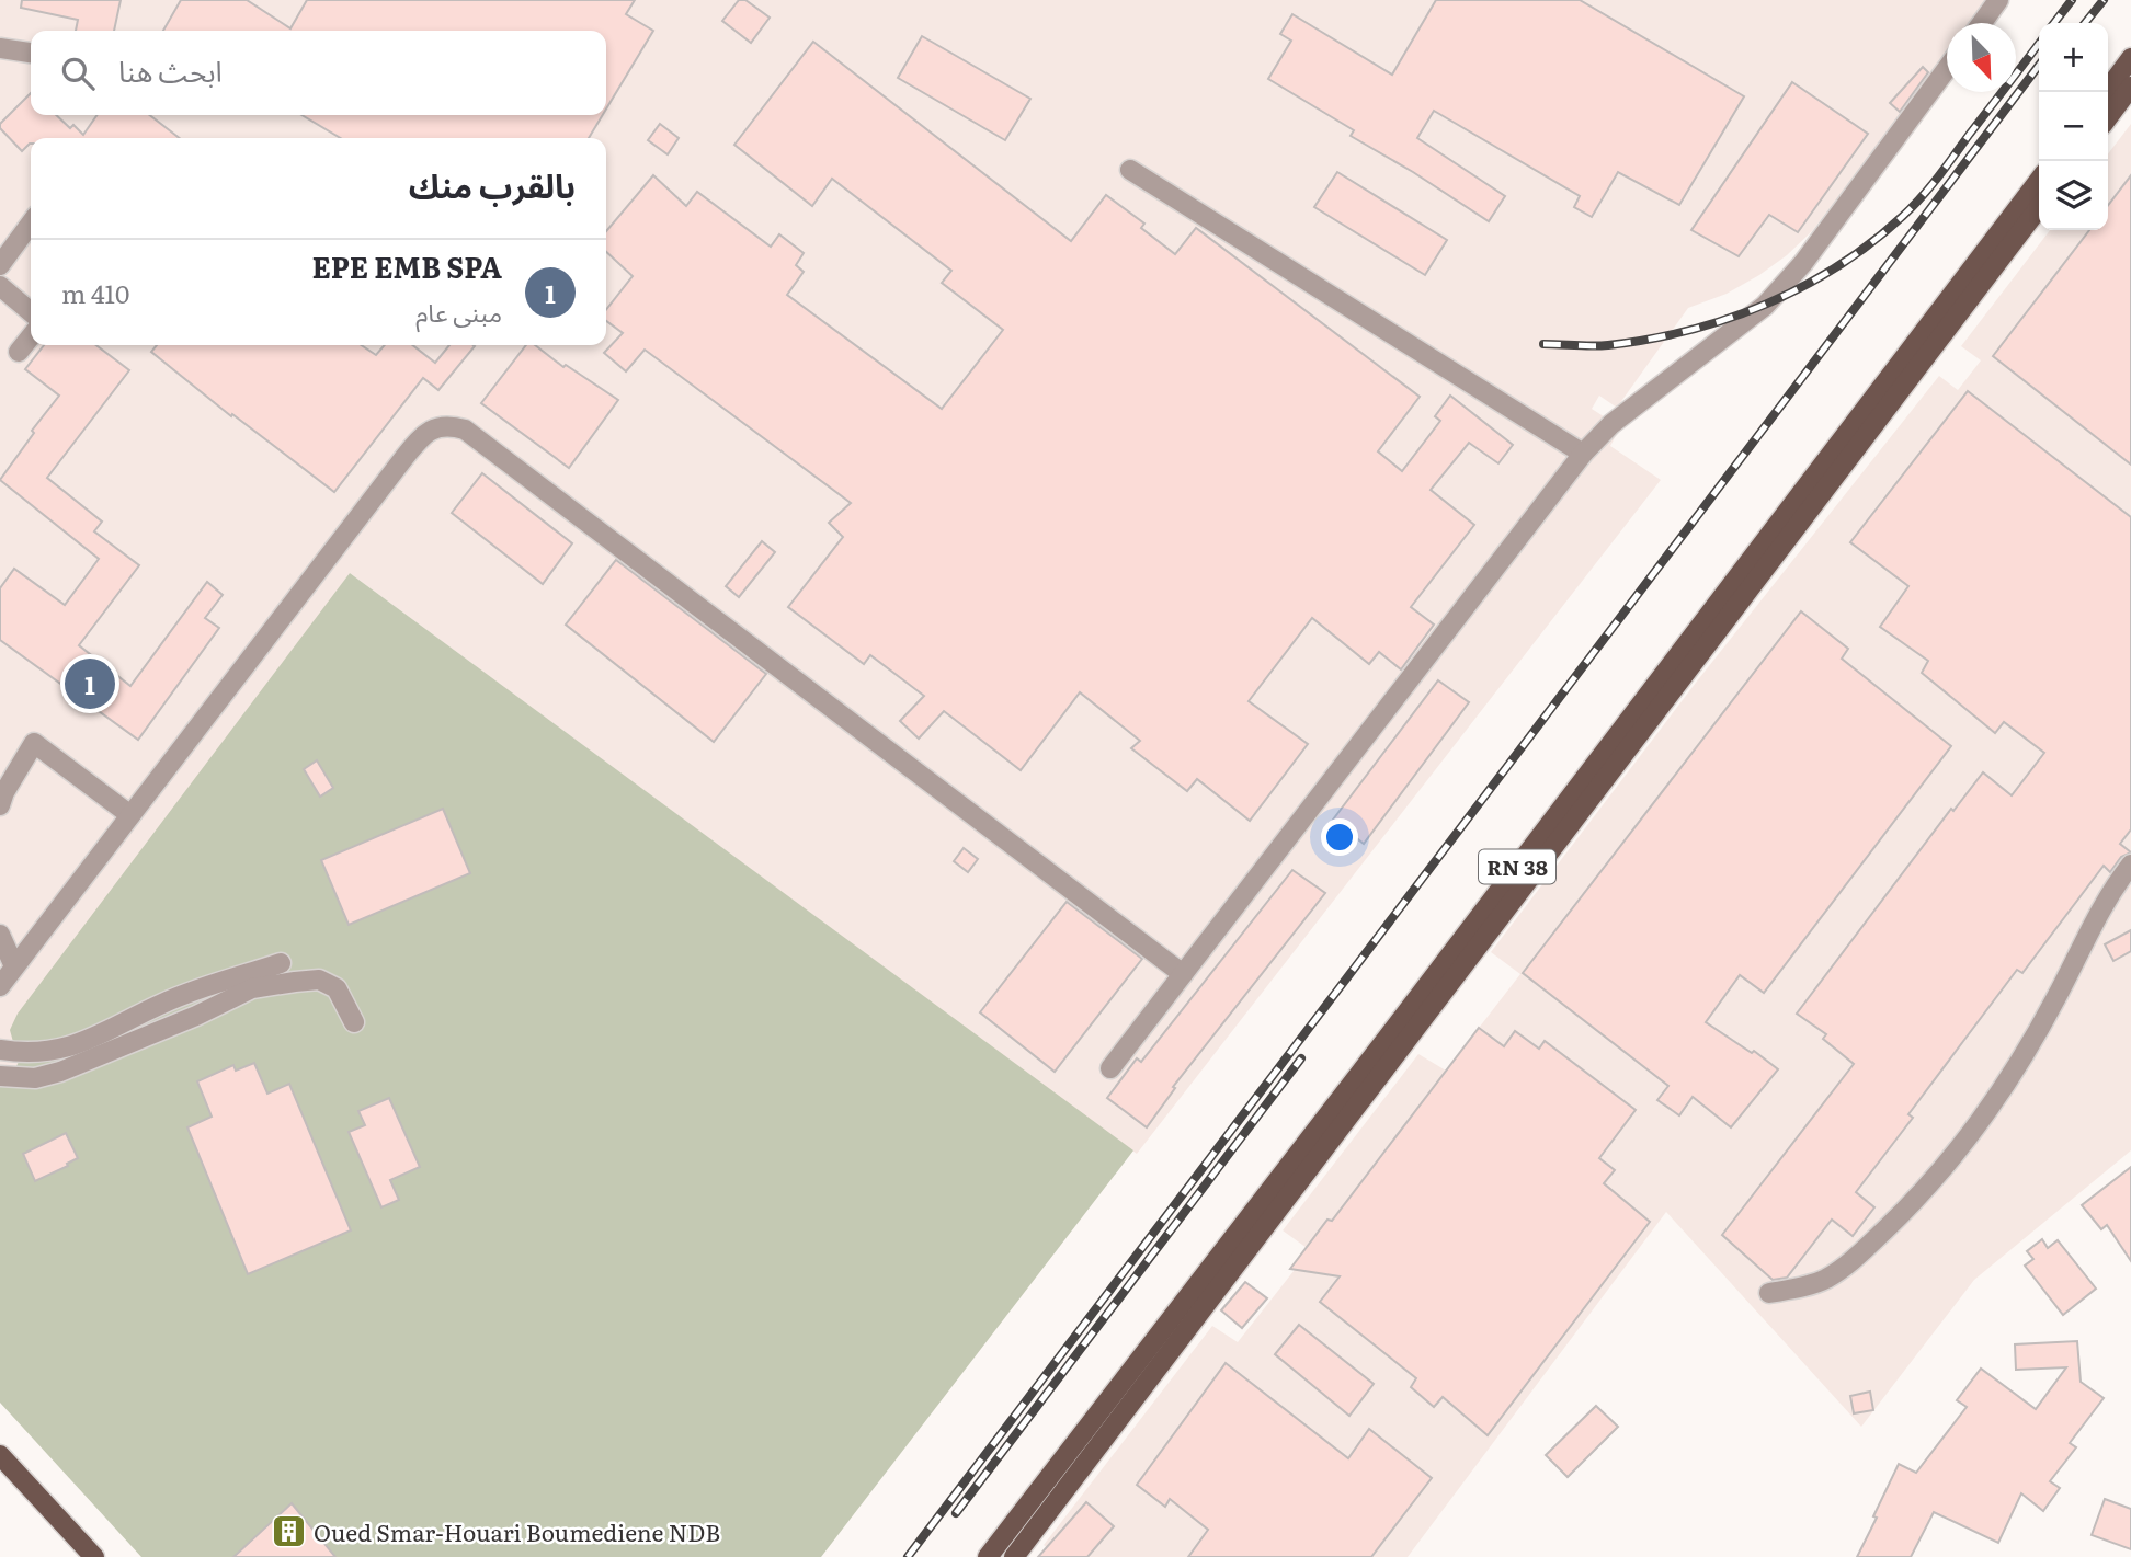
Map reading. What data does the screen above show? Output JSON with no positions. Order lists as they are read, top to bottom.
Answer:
{
  "streets": {
    "main road": ["RN 38"]
  },
  "places": {
    "building": ["Oued Smar-Houari Boumediene NDB"]
  },
  "north": "bottom right",
  "page": {
    "map_buttons": ["+", "−"],
    "search": "ابحث هنا",
    "heading": "بالقرب منك",
    "list": [
      {
        "mark": "1",
        "name": "EPE EMB SPA",
        "note": "مبنى عام",
        "value": "410 m"
      }
    ],
    "pins": "1"
  }
}
